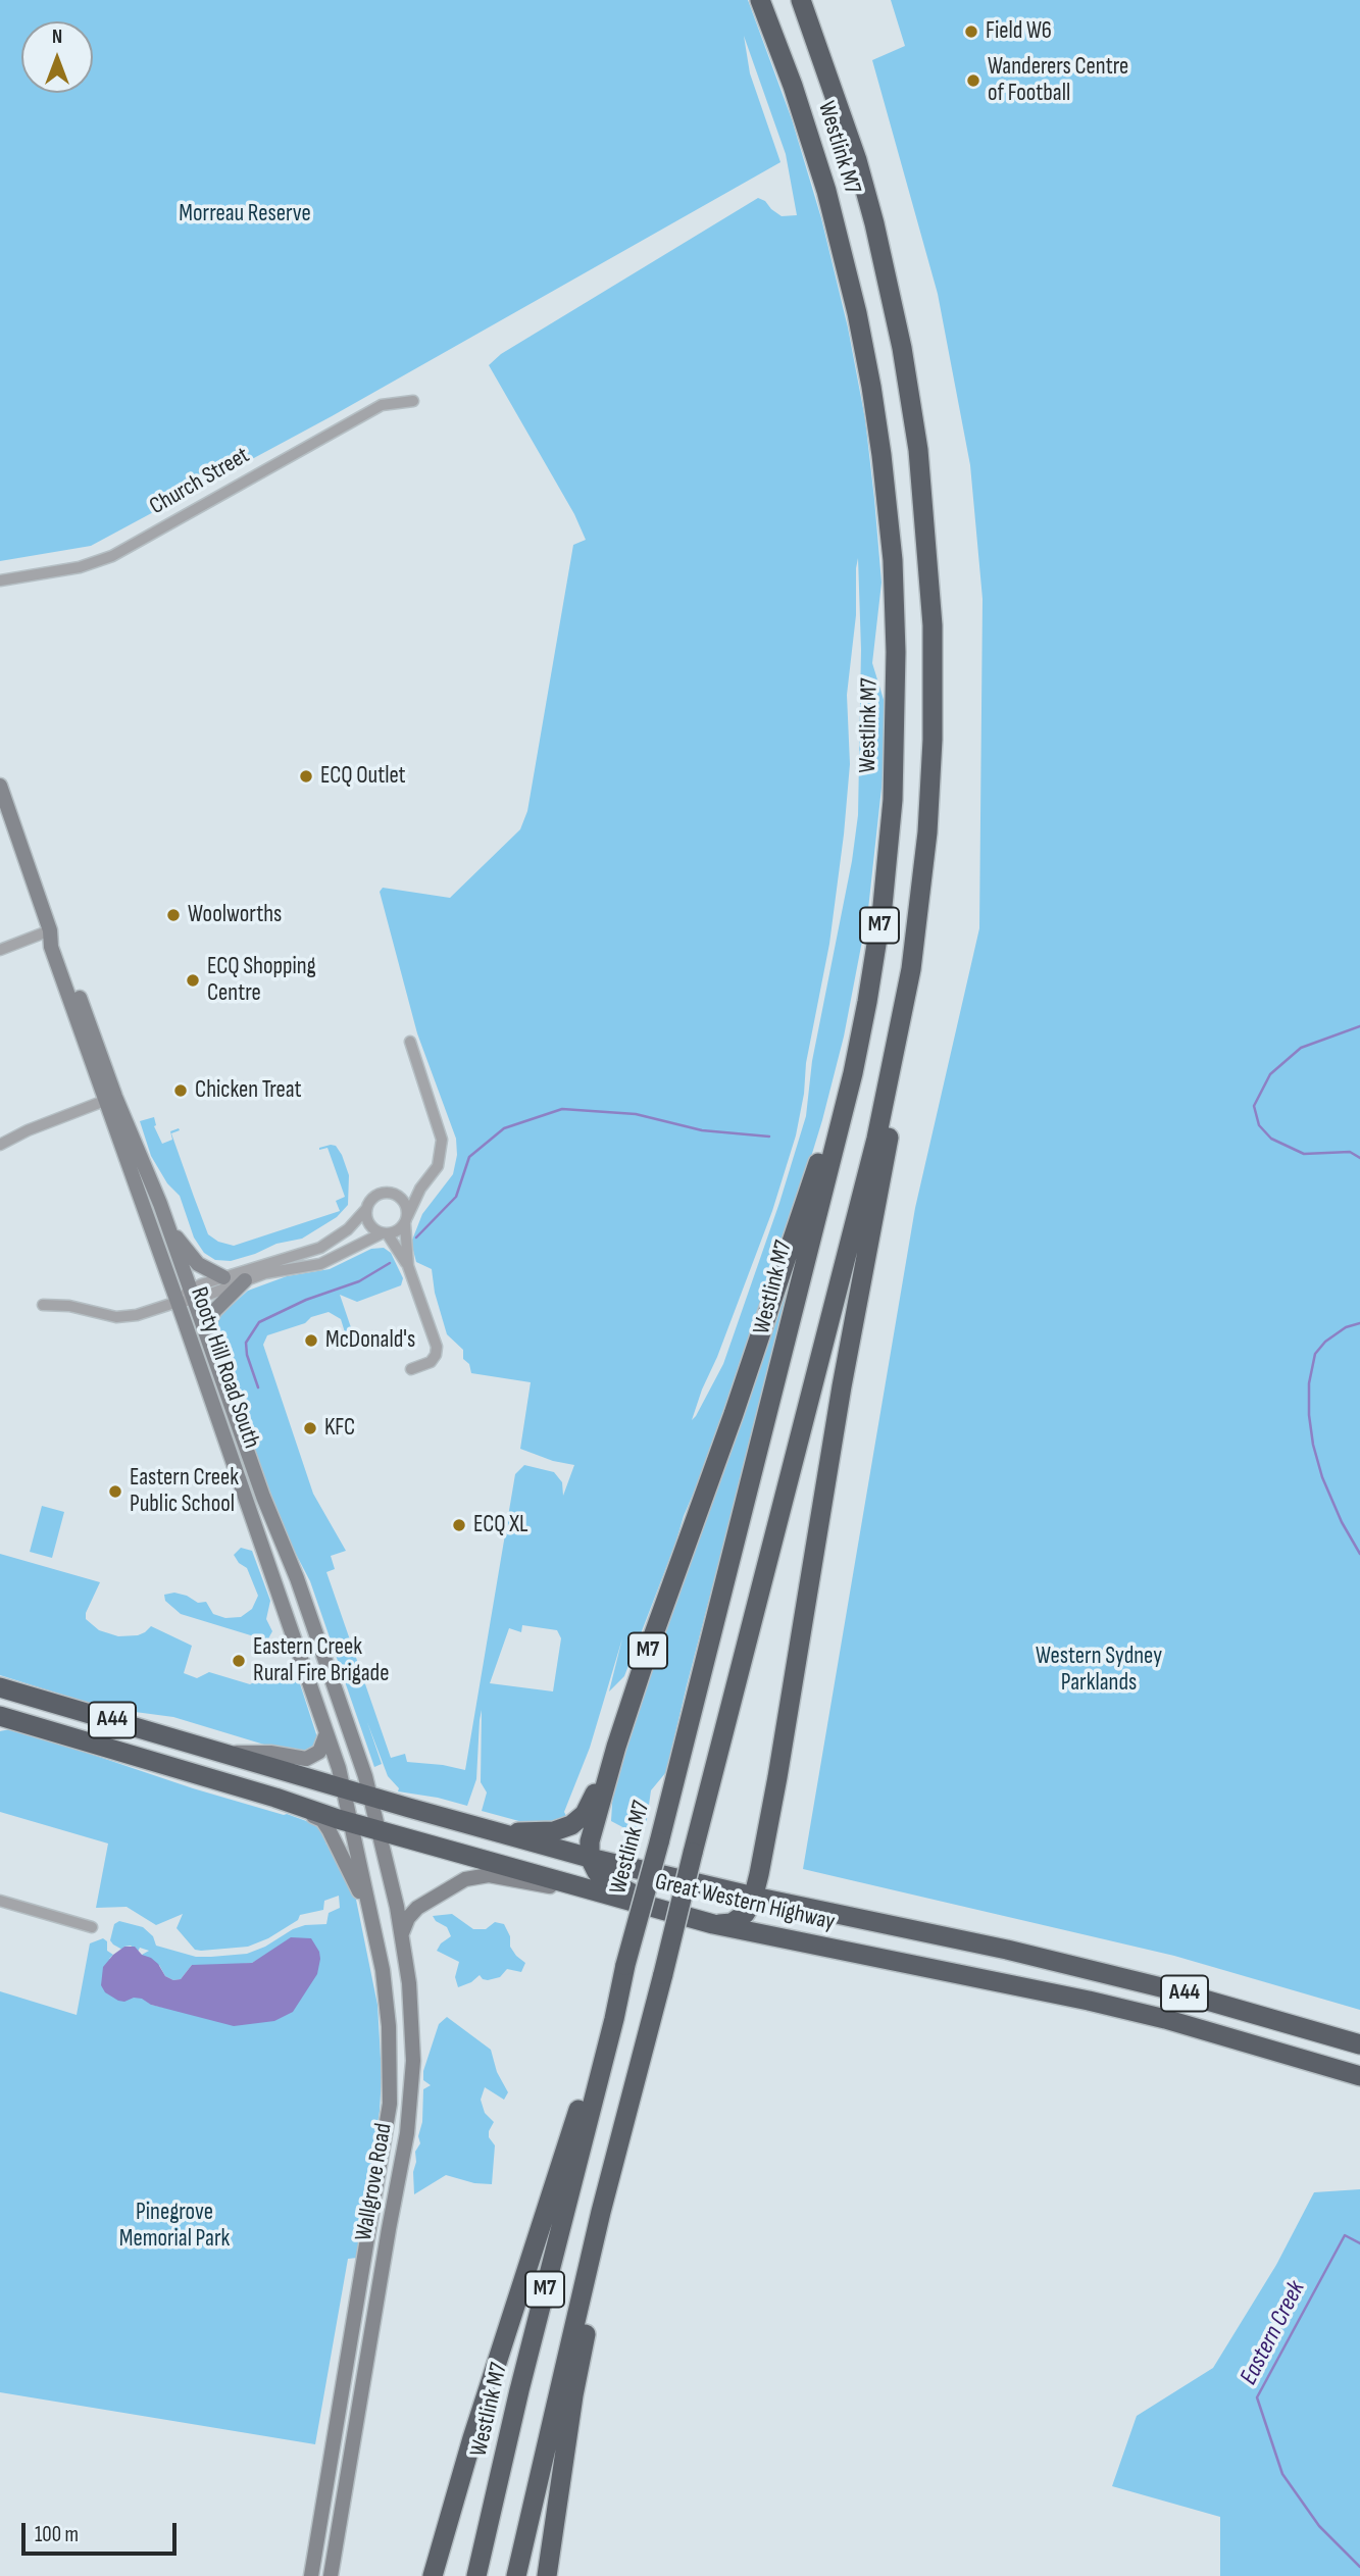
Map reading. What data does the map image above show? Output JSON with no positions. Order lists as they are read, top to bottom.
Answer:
{
  "streets": {
    "highway": [
      "Westlink M7",
      "M7",
      "A44",
      "Great Western Highway"
    ],
    "main road": ["Rooty Hill Road South", "Wallgrove Road"],
    "street": ["Church Street"]
  },
  "crossings": [
    ["Westlink M7", "M7"],
    ["M7", "Great Western Highway"],
    ["Rooty Hill Road South", "Great Western Highway"],
    ["Rooty Hill Road South", "Wallgrove Road"],
    ["Great Western Highway", "Wallgrove Road"]
  ],
  "water": ["Eastern Creek"],
  "parks": ["Morreau Reserve", "Western Sydney Parklands", "Pinegrove Memorial Park"],
  "places": [
    "Field W6",
    "Wanderers Centre of Football",
    "ECQ Outlet",
    "Woolworths",
    "ECQ Shopping Centre",
    "Chicken Treat",
    "McDonald's",
    "KFC",
    "Eastern Creek Public School",
    "ECQ XL",
    "Eastern Creek Rural Fire Brigade"
  ],
  "scale_bar": "100 m",
  "north": "top"
}
